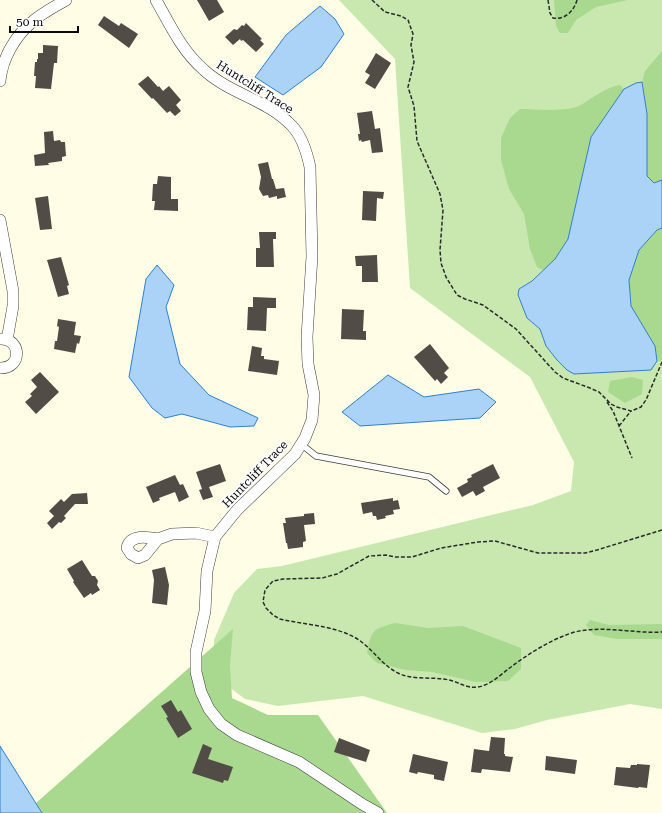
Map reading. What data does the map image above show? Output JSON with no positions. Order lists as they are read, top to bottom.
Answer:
{
  "streets": {
    "street": ["Huntcliff Trace"]
  },
  "scale_bar": "50 m"
}
